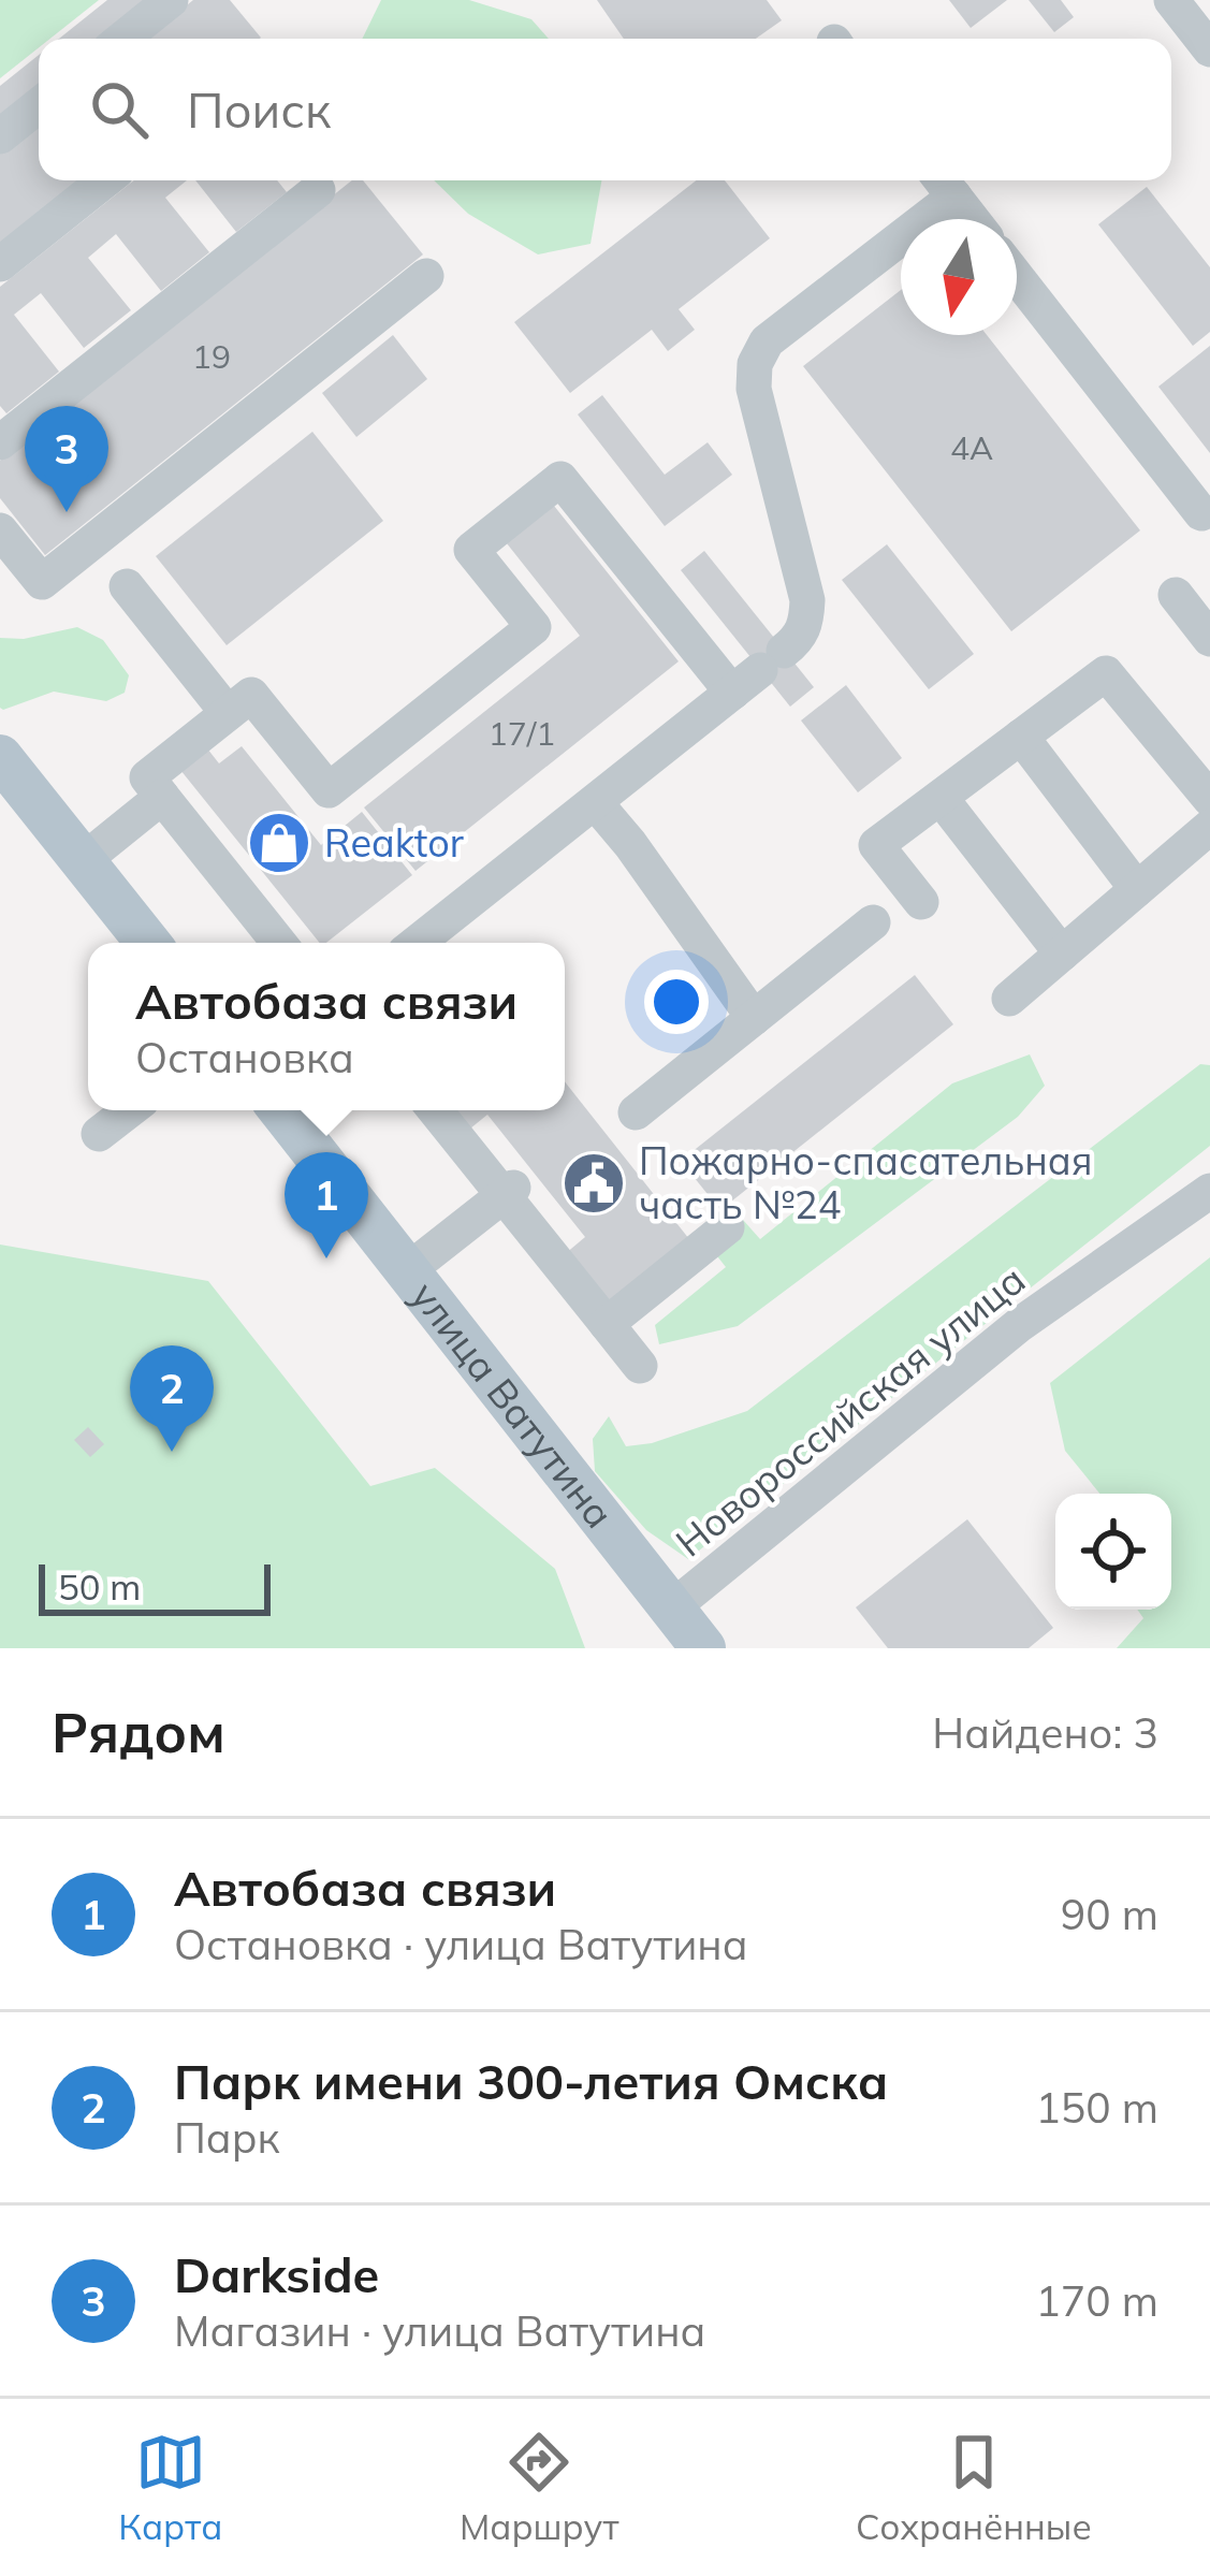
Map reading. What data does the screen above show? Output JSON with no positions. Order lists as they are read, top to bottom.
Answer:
{
  "streets": {
    "main road": ["улица Ватутина"],
    "street": ["Новороссийская улица"]
  },
  "crossings": [
    ["улица Ватутина", "Новороссийская улица"]
  ],
  "places": {
    "shop": ["Reaktor"],
    "public building": ["Пожарно-спасательная часть №24"]
  },
  "house_numbers": ["19", "4А", "17/1"],
  "scale_bar": "50 m",
  "north": "bottom",
  "page": {
    "search": "Поиск",
    "pins": ["3", "1", "2"],
    "popup": ["Автобаза связи", "Остановка"],
    "scale": "50 m",
    "heading": ["Рядом", "Найдено: 3"],
    "list": [
      {
        "mark": "1",
        "name": "Автобаза связи",
        "note": "Остановка · улица Ватутина",
        "value": "90 m"
      },
      {
        "mark": "2",
        "name": "Парк имени 300-летия Омска",
        "note": "Парк",
        "value": "150 m"
      },
      {
        "mark": "3",
        "name": "Darkside",
        "note": "Магазин · улица Ватутина",
        "value": "170 m"
      }
    ],
    "nav": ["Карта", "Маршрут", "Сохранённые"]
  }
}
